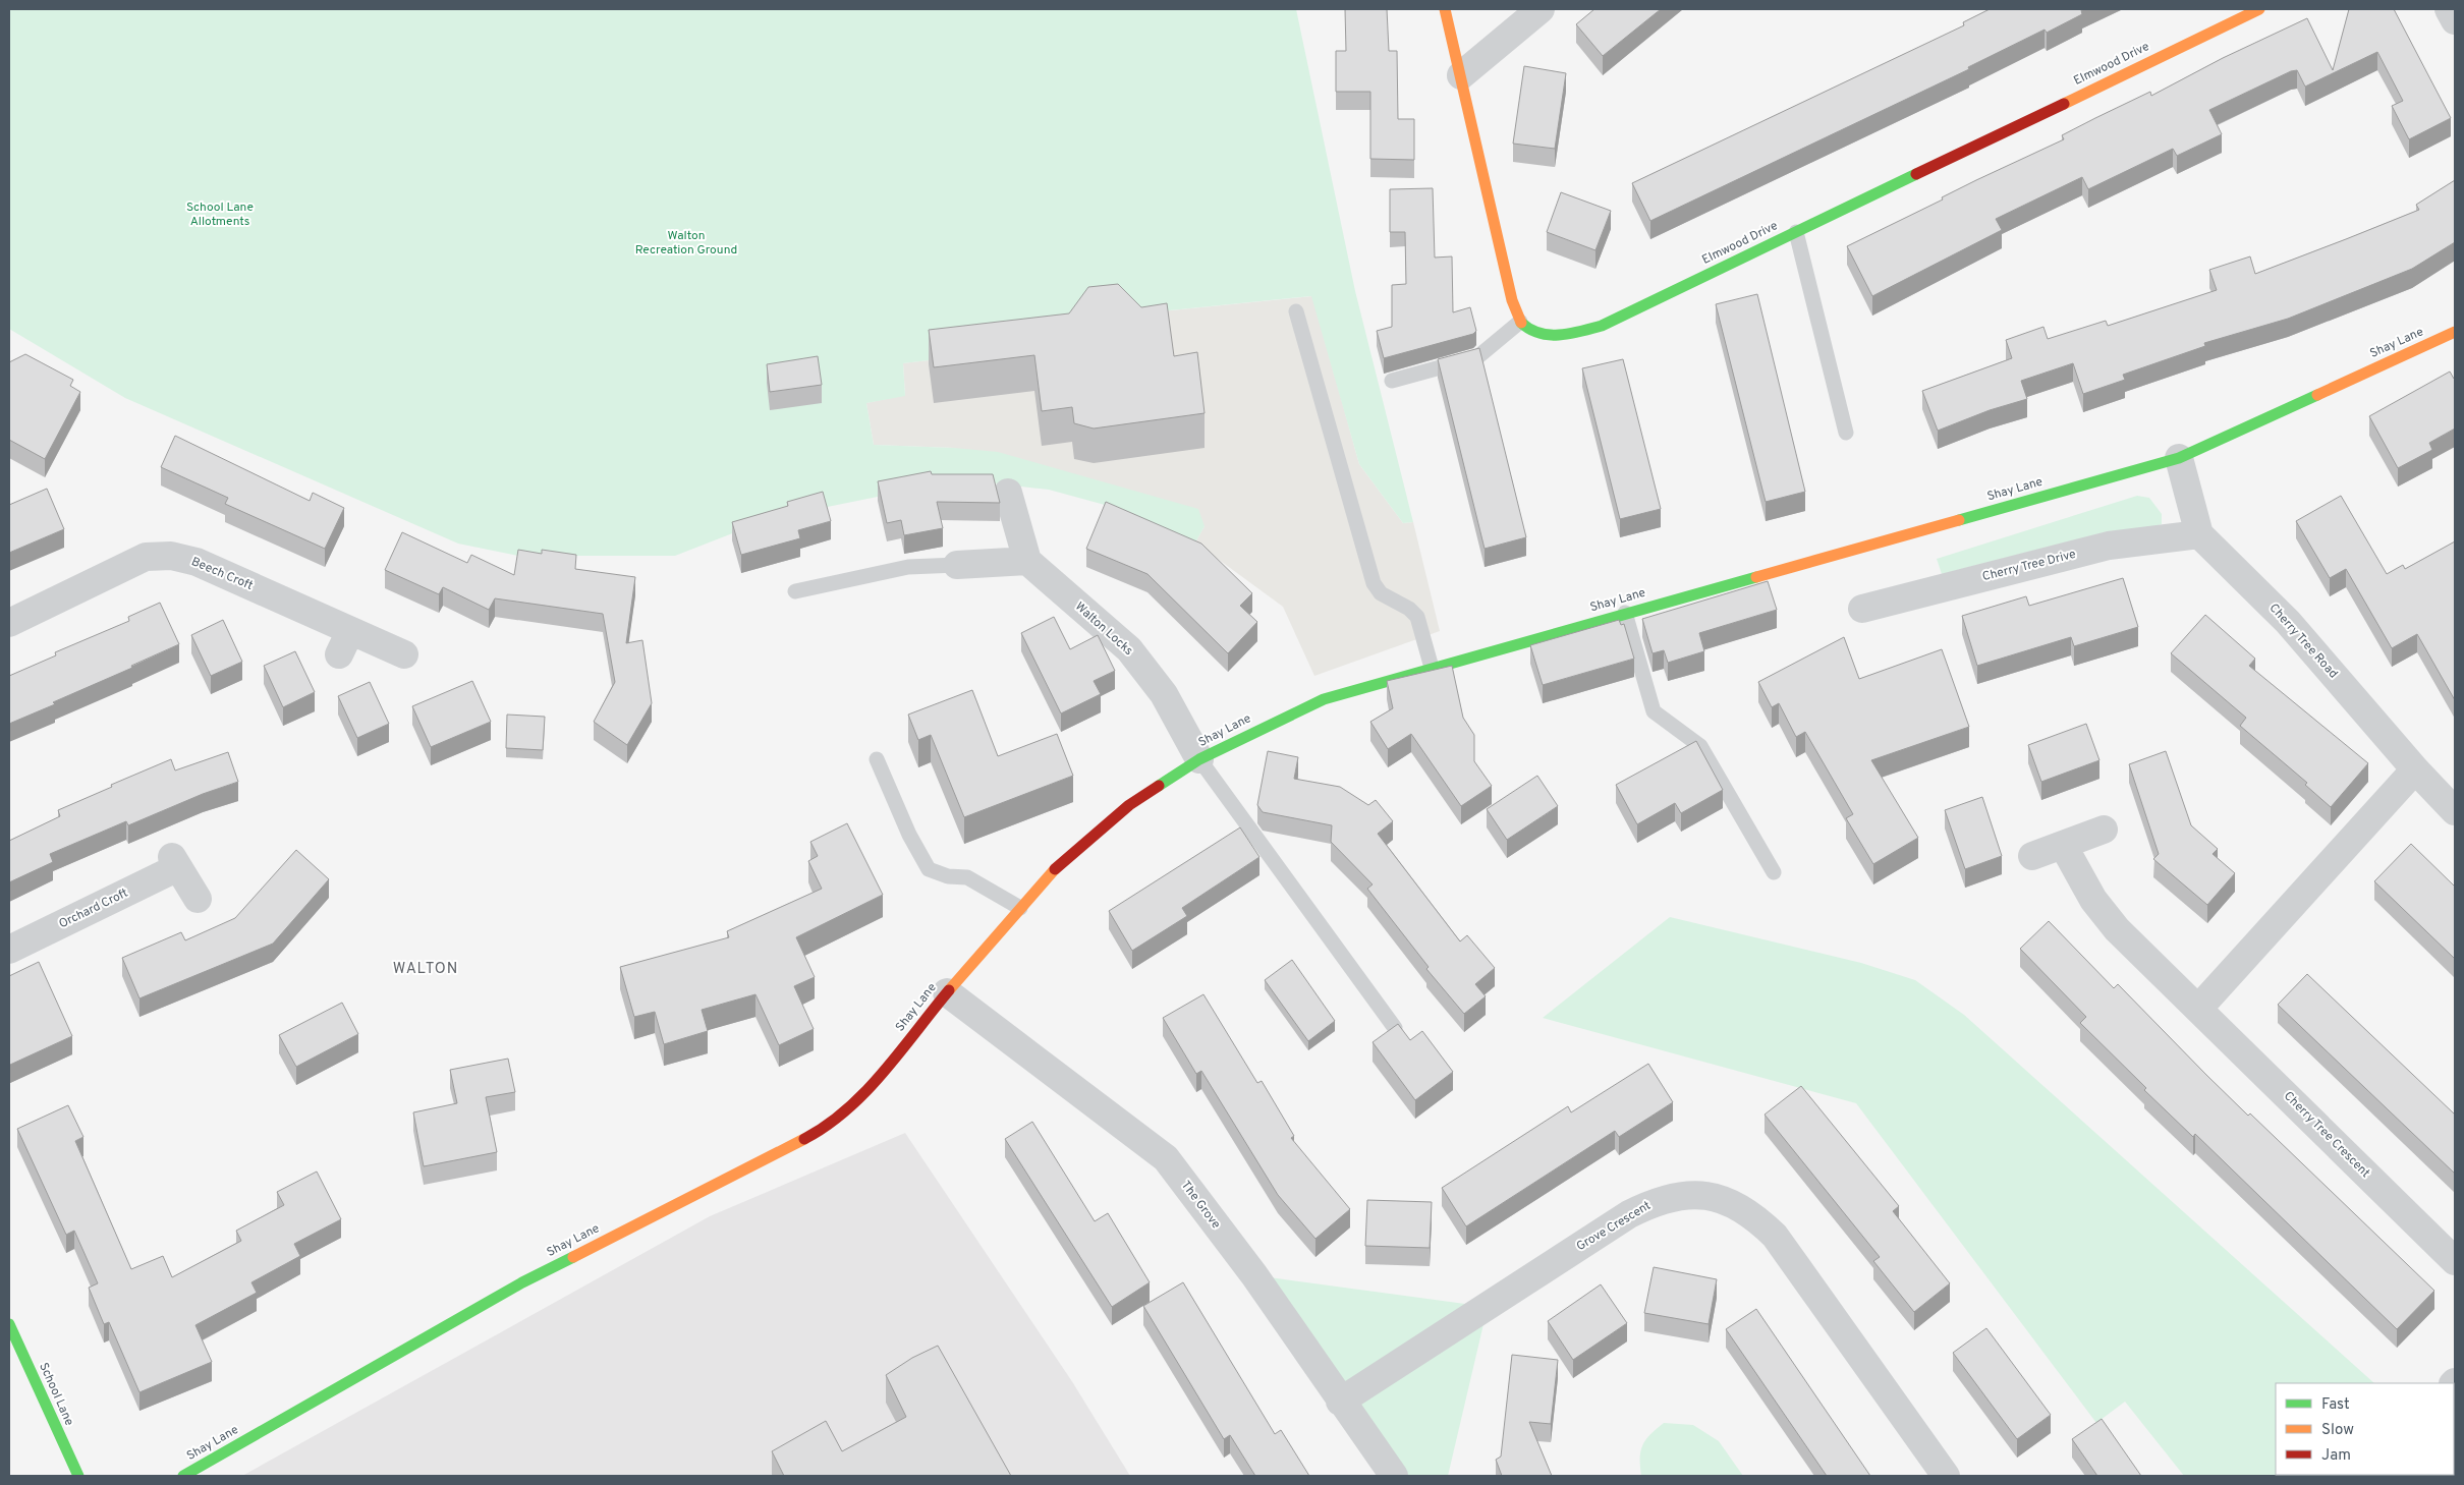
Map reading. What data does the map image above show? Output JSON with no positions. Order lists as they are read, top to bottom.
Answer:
{
  "streets": {
    "main road": ["Elmwood Drive", "Shay Lane", "School Lane"],
    "street": [
      "Cherry Tree Drive",
      "Beech Croft",
      "Walton Locks",
      "Cherry Tree Road",
      "Orchard Croft",
      "Cherry Tree Crescent",
      "The Grove",
      "Grove Crescent"
    ]
  },
  "crossings": [
    ["Shay Lane", "Walton Locks"],
    ["Shay Lane", "The Grove"],
    ["Cherry Tree Drive", "Cherry Tree Road"],
    ["The Grove", "Grove Crescent"]
  ],
  "districts": ["WALTON"],
  "parks": ["School Lane Allotments", "Walton Recreation Ground"],
  "legend": ["Fast", "Slow", "Jam"]
}
